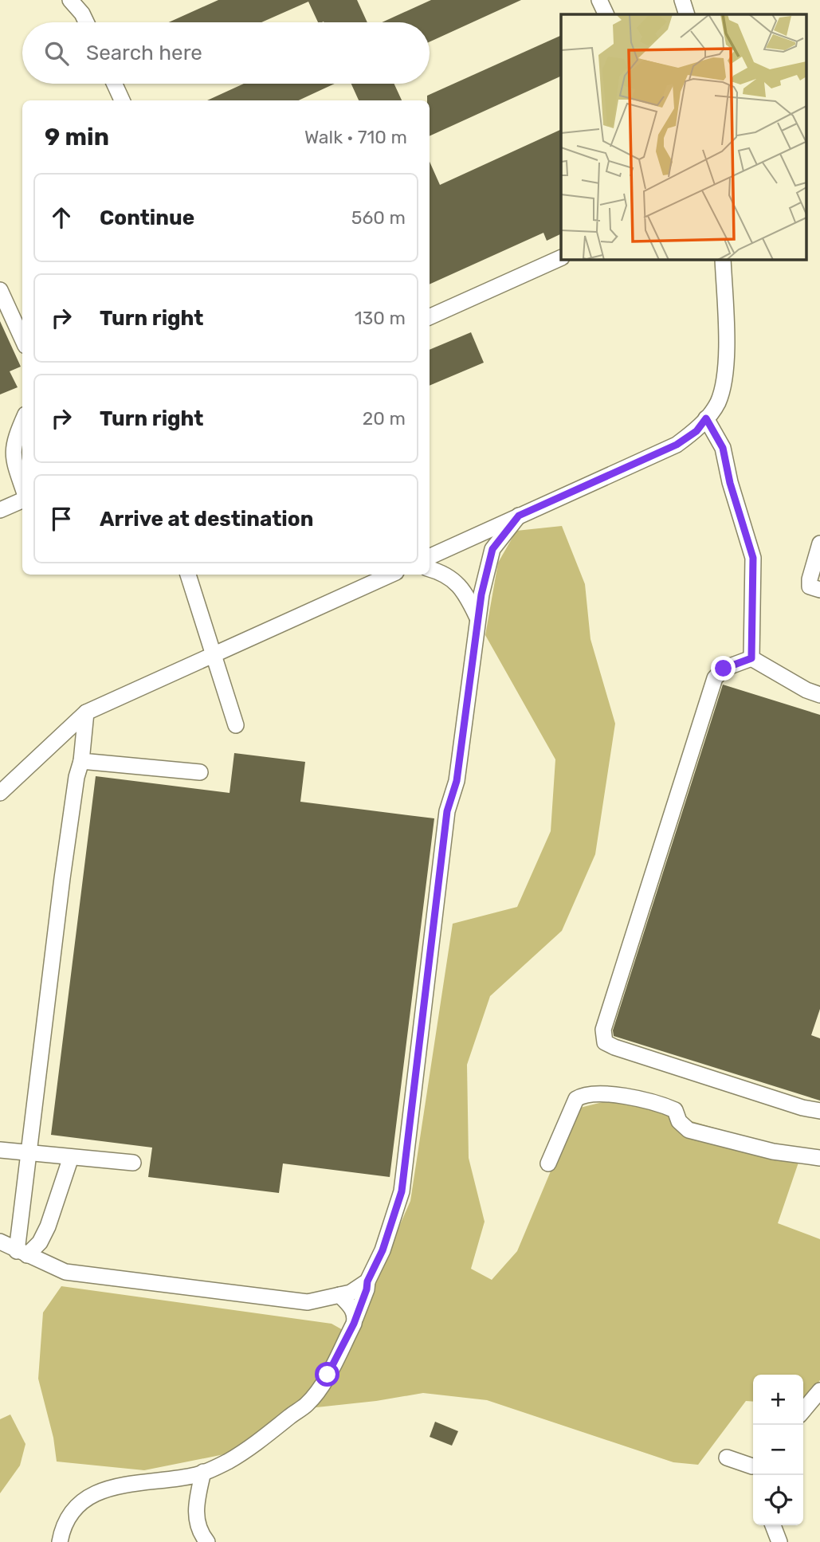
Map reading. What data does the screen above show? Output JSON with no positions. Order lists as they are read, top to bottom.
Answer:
{
  "page": {
    "search": "Search here",
    "heading": ["9 min", "Walk · 710 m"],
    "list": [
      ["Continue", "560 m"],
      ["Turn right", "130 m"],
      ["Turn right", "20 m"],
      "Arrive at destination"
    ],
    "map_buttons": ["+", "−"]
  }
}
